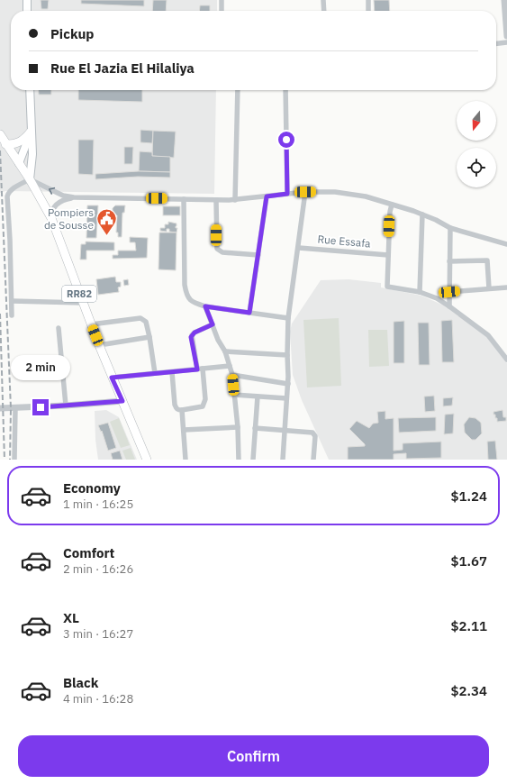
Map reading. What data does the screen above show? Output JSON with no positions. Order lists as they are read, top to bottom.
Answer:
{
  "streets": {
    "main road": ["RR82"],
    "street": ["Rue Essafa"]
  },
  "places": {
    "public building": ["Pompiers de Sousse"]
  },
  "north": "bottom",
  "page": {
    "banner": ["Pickup", "Rue El Jazia El Hilaliya"],
    "bubble": "2 min",
    "list": [
      {
        "name": "Economy",
        "note": "1 min · 16:25",
        "value": "$1.24"
      },
      {
        "name": "Comfort",
        "note": "2 min · 16:26",
        "value": "$1.67"
      },
      {
        "name": "XL",
        "note": "3 min · 16:27",
        "value": "$2.11"
      },
      {
        "name": "Black",
        "note": "4 min · 16:28",
        "value": "$2.34"
      }
    ],
    "buttons": "Confirm"
  }
}
